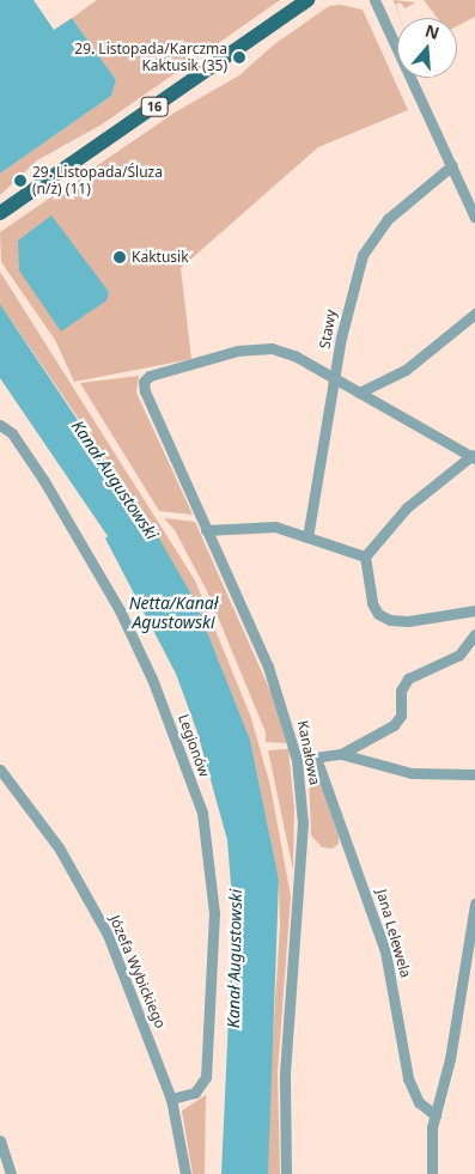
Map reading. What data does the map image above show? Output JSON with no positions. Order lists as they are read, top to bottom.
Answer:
{
  "streets": {
    "main road": ["16"],
    "street": [
      "Stawy",
      "Legionów",
      "Kanałowa",
      "Jana Lelewela",
      "Józefa Wybickiego"
    ]
  },
  "crossings": [
    ["Stawy", "Kanałowa"],
    ["Legionów", "Józefa Wybickiego"]
  ],
  "water": ["Kanał Augustowski", "Netta/Kanał Agustowski"],
  "places": ["29. Listopada/Karczma Kaktusik (35)", "29. Listopada/Śluza (n/ż) (11)", "Kaktusik"],
  "north": "top"
}
